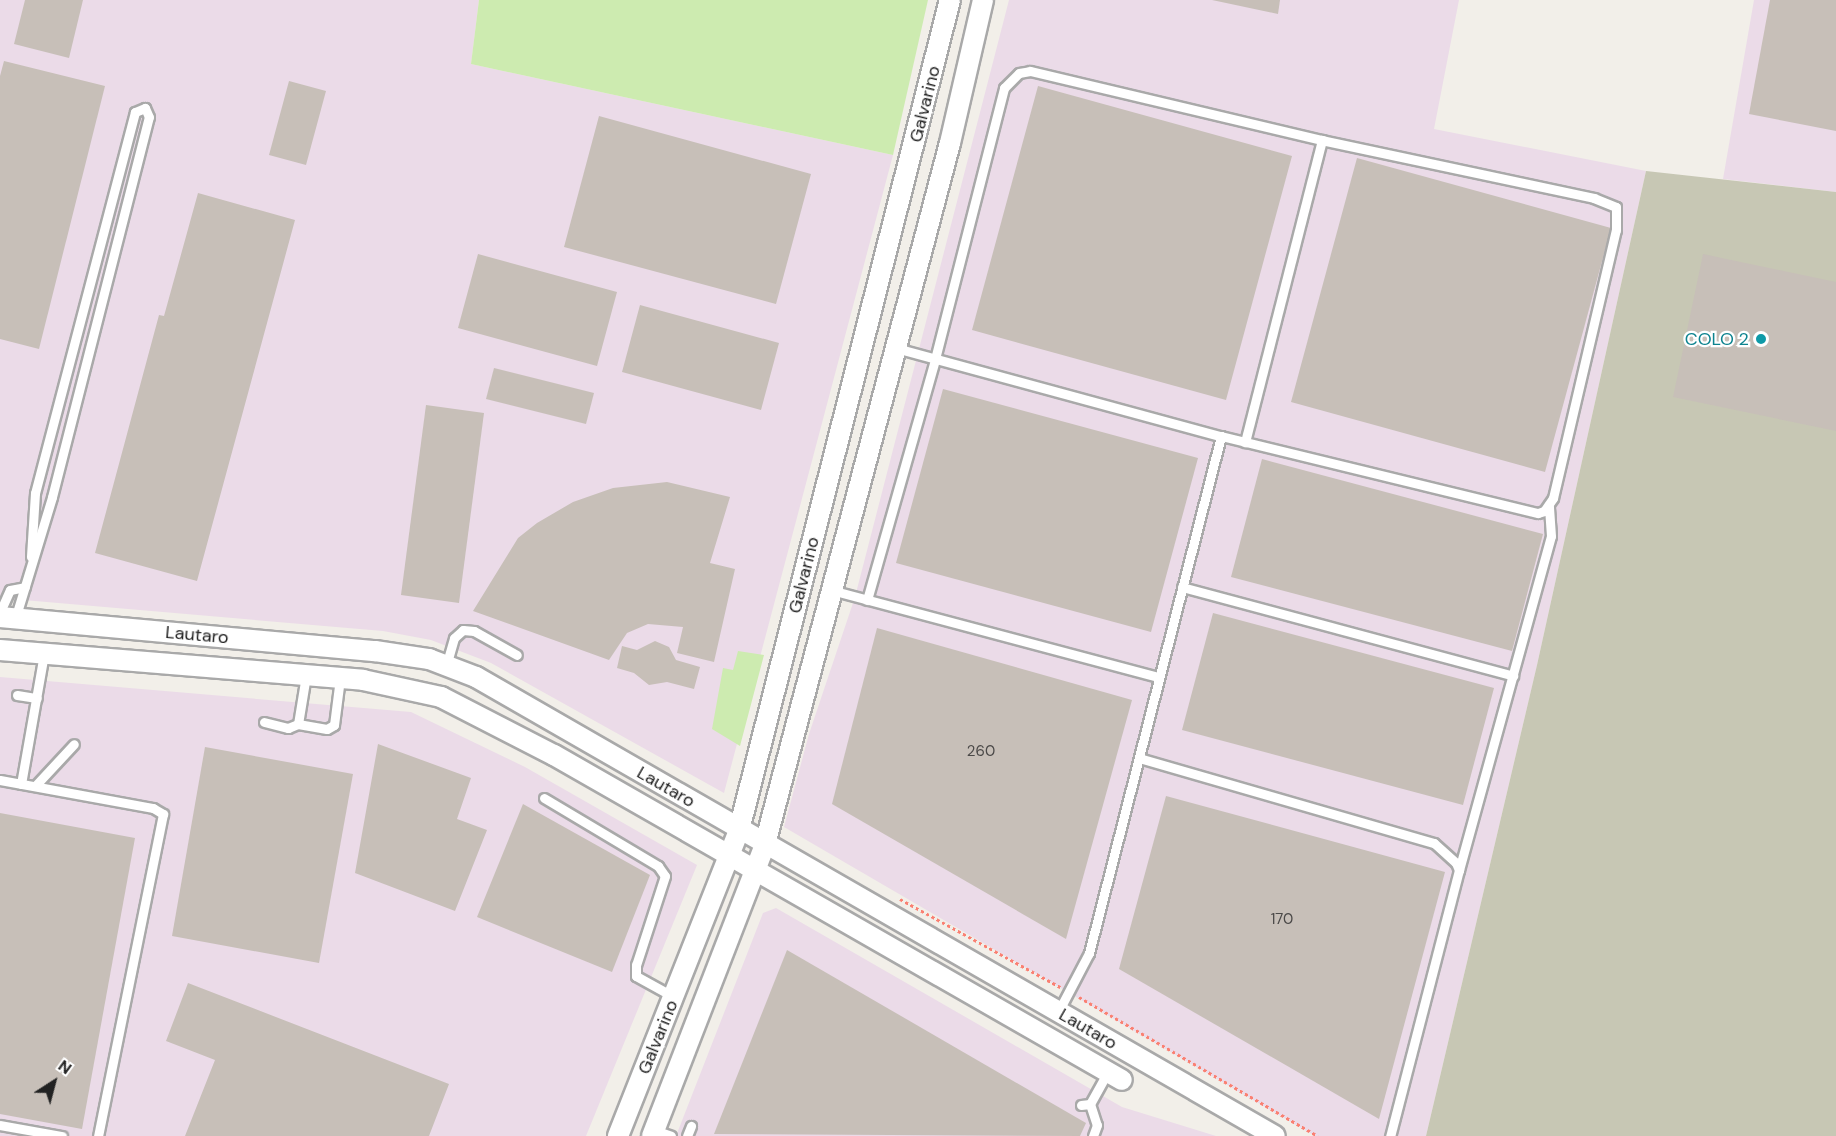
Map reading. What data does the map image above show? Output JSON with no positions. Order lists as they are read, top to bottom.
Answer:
{
  "streets": {
    "street": ["Galvarino", "Lautaro"]
  },
  "crossings": [
    ["Galvarino", "Lautaro"]
  ],
  "places": ["COLO 2"],
  "house_numbers": ["260", "170"],
  "north": "top right"
}
